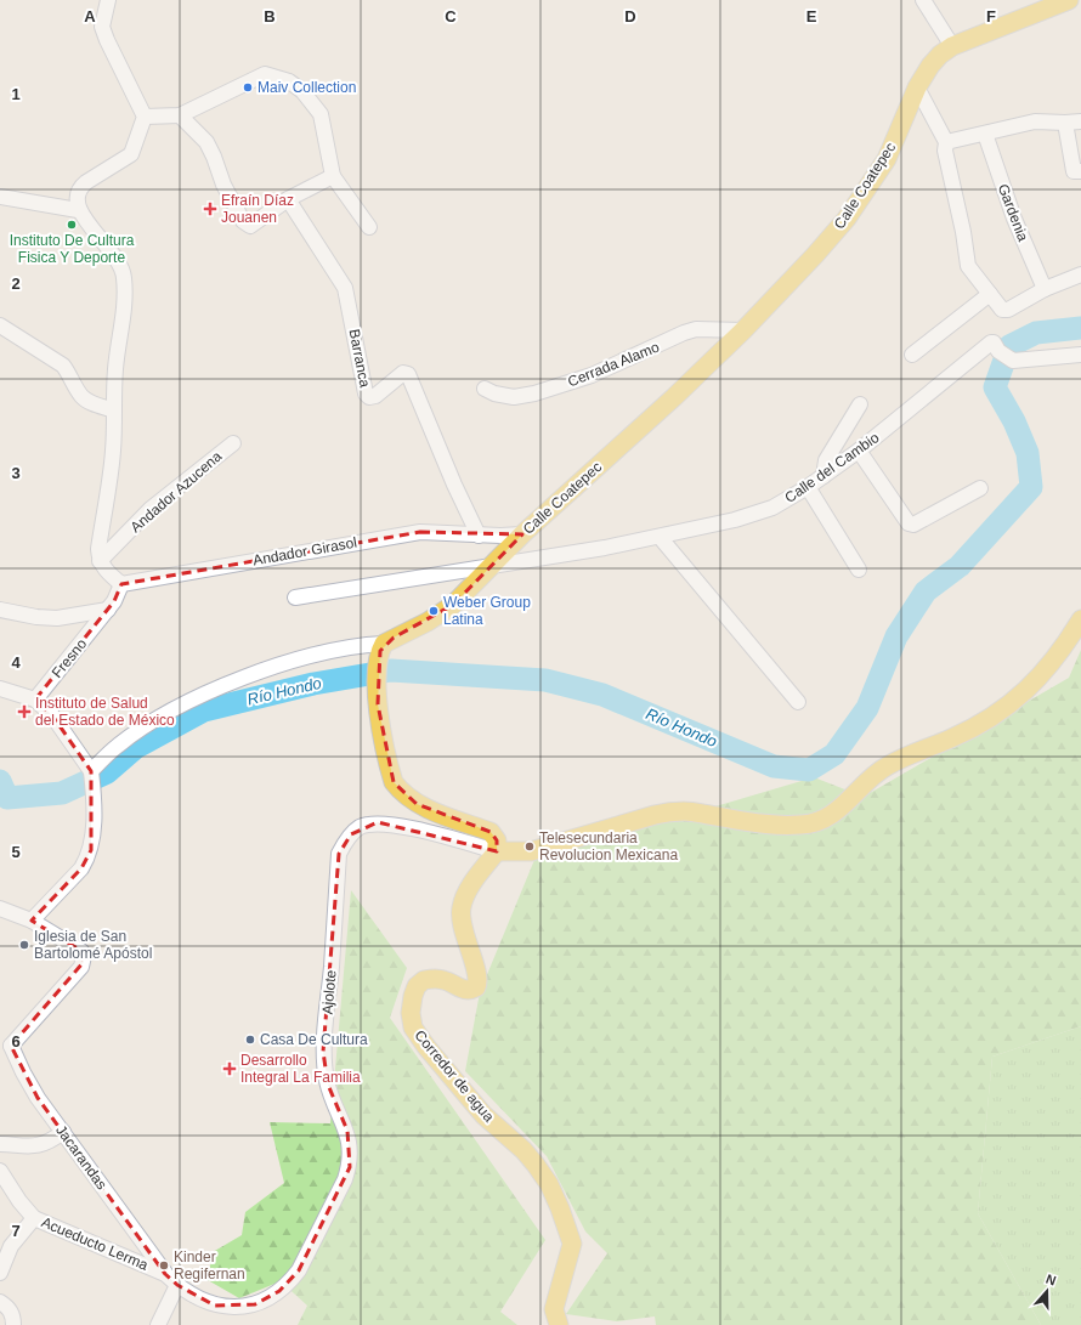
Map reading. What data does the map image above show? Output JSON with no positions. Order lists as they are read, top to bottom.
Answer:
{
  "streets": {
    "main road": ["Calle Coatepec", "Corredor de agua"],
    "street": [
      "Gardenia",
      "Barranca",
      "Cerrada Alamo",
      "Calle del Cambio",
      "Andador Azucena",
      "Andador Girasol",
      "Fresno",
      "Ajolote",
      "Jacarandas",
      "Acueducto Lerma"
    ]
  },
  "crossings": [
    ["Calle Coatepec", "Cerrada Alamo"],
    ["Calle Coatepec", "Calle del Cambio"],
    ["Calle Coatepec", "Andador Girasol"],
    ["Barranca", "Andador Girasol"],
    ["Andador Girasol", "Fresno"],
    ["Ajolote", "Corredor de agua"],
    ["Ajolote", "Acueducto Lerma"],
    ["Jacarandas", "Acueducto Lerma"]
  ],
  "water": ["Río Hondo"],
  "places": {
    "other": [
      "Maiv Collection",
      "Instituto De Cultura Fisica Y Deporte",
      "Weber Group Latina",
      "Telesecundaria Revolucion Mexicana",
      "Iglesia de San Bartolomé Apóstol",
      "Casa De Cultura",
      "Kinder Regifernan"
    ],
    "health": ["Efraín Díaz Jouanen", "Instituto de Salud del Estado de México", "Desarrollo Integral La Familia"]
  },
  "north": "top",
  "grid": {
    "columns": [
      "A",
      "B",
      "C",
      "D",
      "E",
      "F"
    ],
    "rows": [
      "1",
      "2",
      "3",
      "4",
      "5",
      "6",
      "7"
    ]
  }
}
